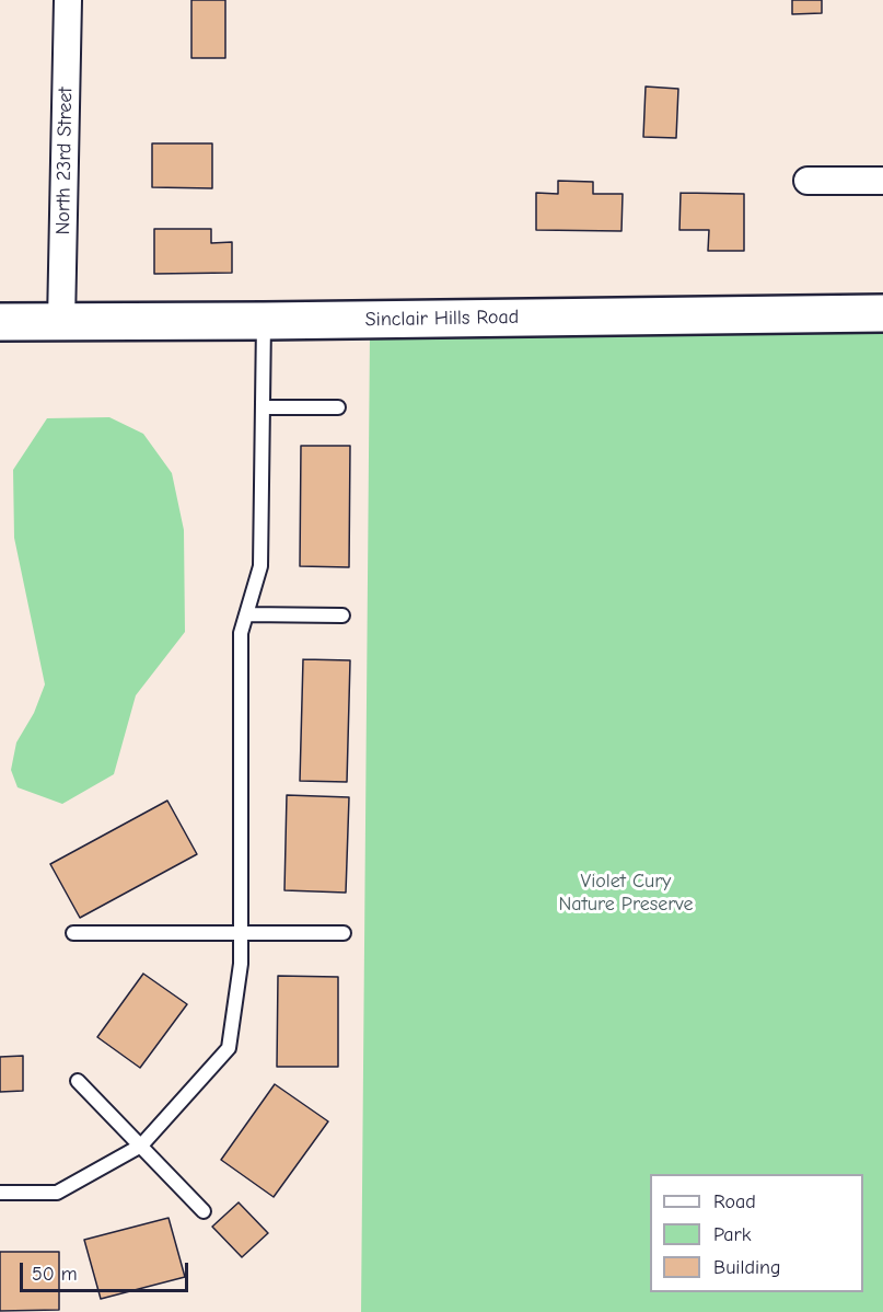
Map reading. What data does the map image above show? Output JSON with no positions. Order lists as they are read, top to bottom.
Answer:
{
  "streets": {
    "street": ["North 23rd Street", "Sinclair Hills Road"]
  },
  "crossings": [
    ["North 23rd Street", "Sinclair Hills Road"]
  ],
  "parks": ["Violet Cury Nature Preserve"],
  "legend": ["Road", "Park", "Building"],
  "scale_bar": "50 m"
}
